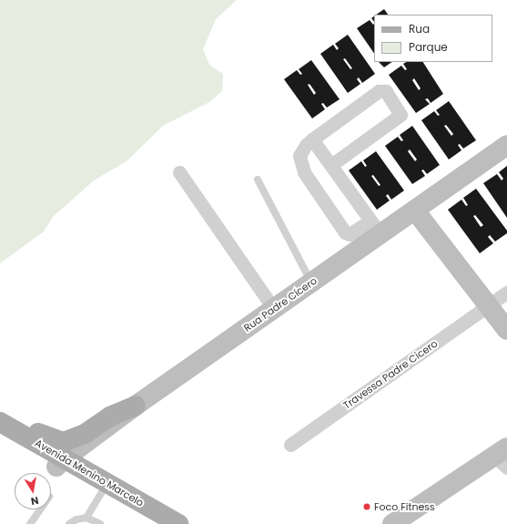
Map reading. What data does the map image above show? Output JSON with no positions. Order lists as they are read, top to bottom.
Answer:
{
  "streets": {
    "main road": ["Avenida Menino Marcelo"],
    "street": ["Rua Padre Cícero", "Travessa Padre Cicero"]
  },
  "crossings": [
    ["Rua Padre Cícero", "Avenida Menino Marcelo"]
  ],
  "places": ["Foco Fitness"],
  "legend": ["Rua", "Parque"],
  "north": "bottom"
}
